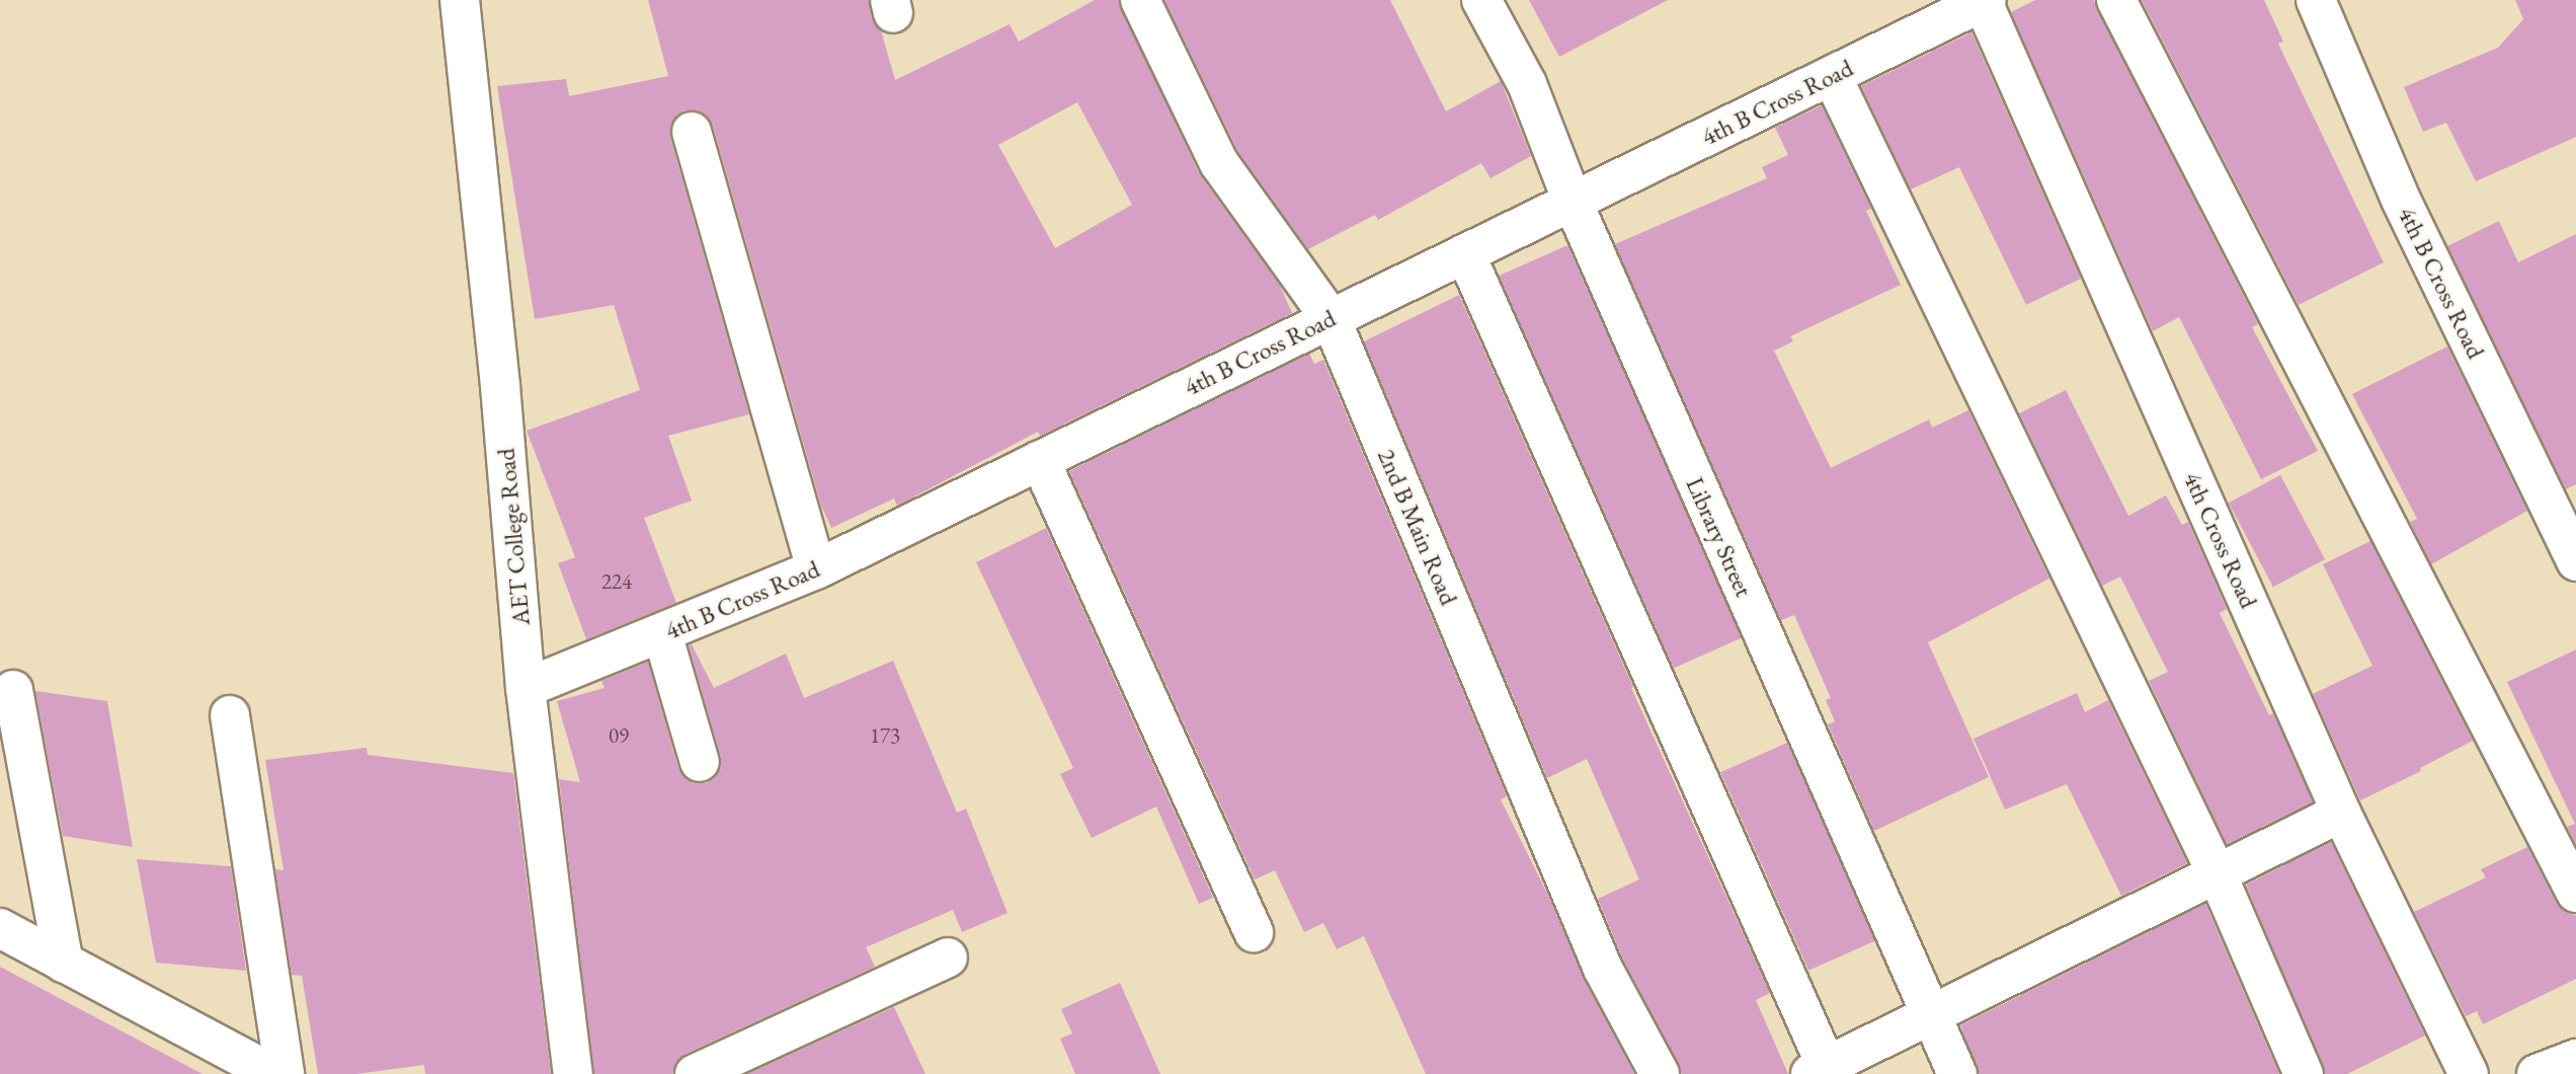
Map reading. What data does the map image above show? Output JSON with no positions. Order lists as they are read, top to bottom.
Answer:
{
  "streets": {
    "street": [
      "4th B Cross Road",
      "2nd B Main Road",
      "AET College Road",
      "Library Street",
      "4th Cross Road"
    ]
  },
  "crossings": [
    ["4th B Cross Road", "2nd B Main Road"],
    ["4th B Cross Road", "AET College Road"],
    ["4th B Cross Road", "Library Street"],
    ["4th B Cross Road", "4th Cross Road"]
  ],
  "house_numbers": ["224", "09", "173"]
}
